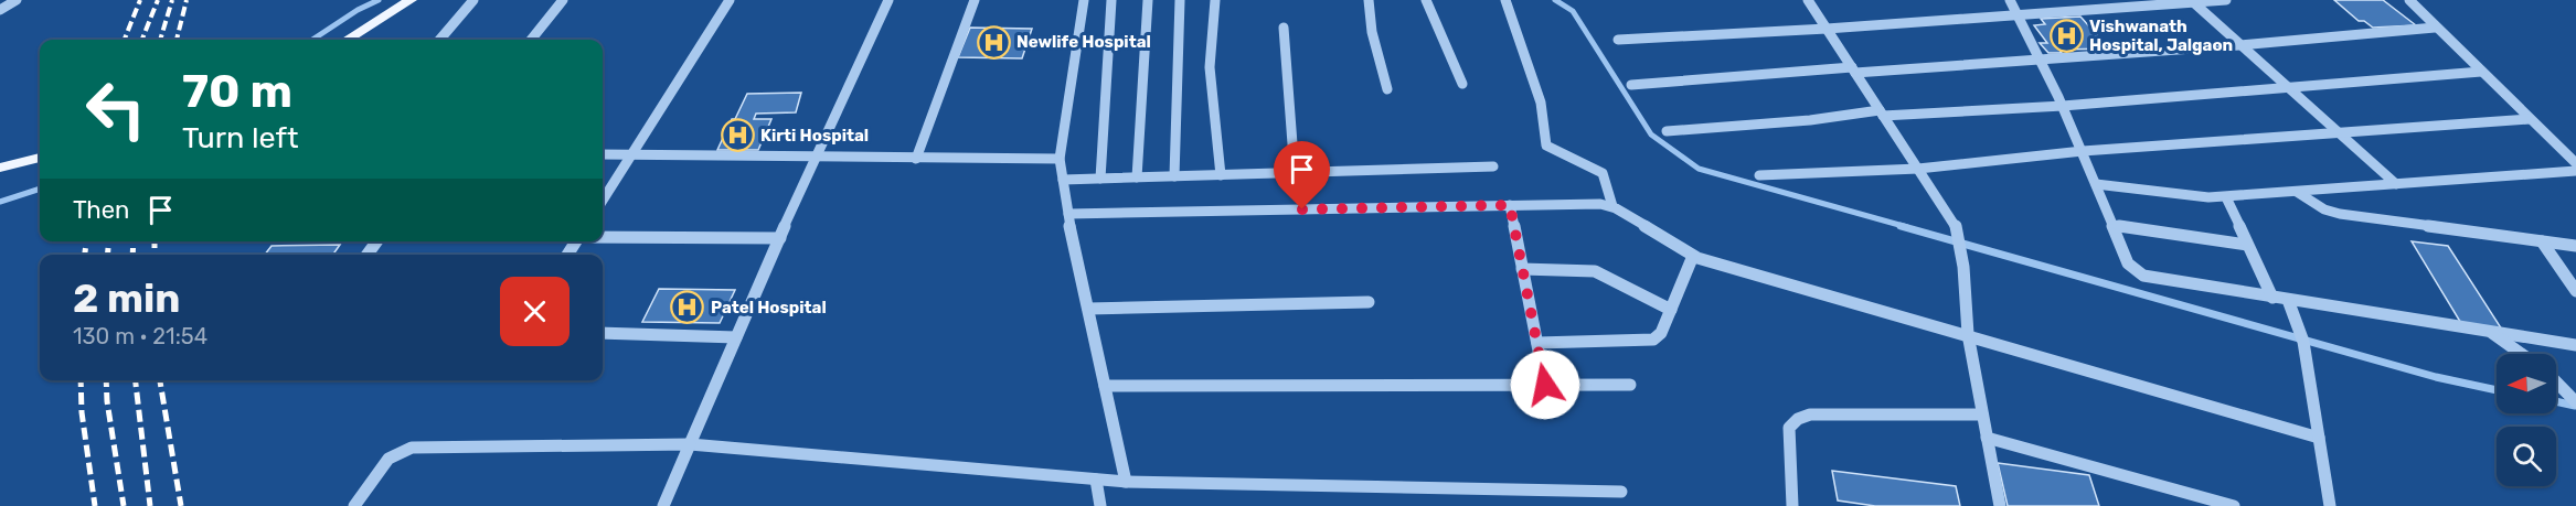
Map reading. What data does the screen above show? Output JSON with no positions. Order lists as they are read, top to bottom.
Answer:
{
  "places": {
    "hospital": [
      "Vishwanath Hospital, Jalgaon",
      "Newlife Hospital",
      "Kirti Hospital",
      "Patel Hospital"
    ]
  },
  "north": "left",
  "page": {
    "turn": ["70 m", "Turn left"],
    "then": "Then",
    "heading": ["2 min", "130 m · 21:54"]
  }
}
